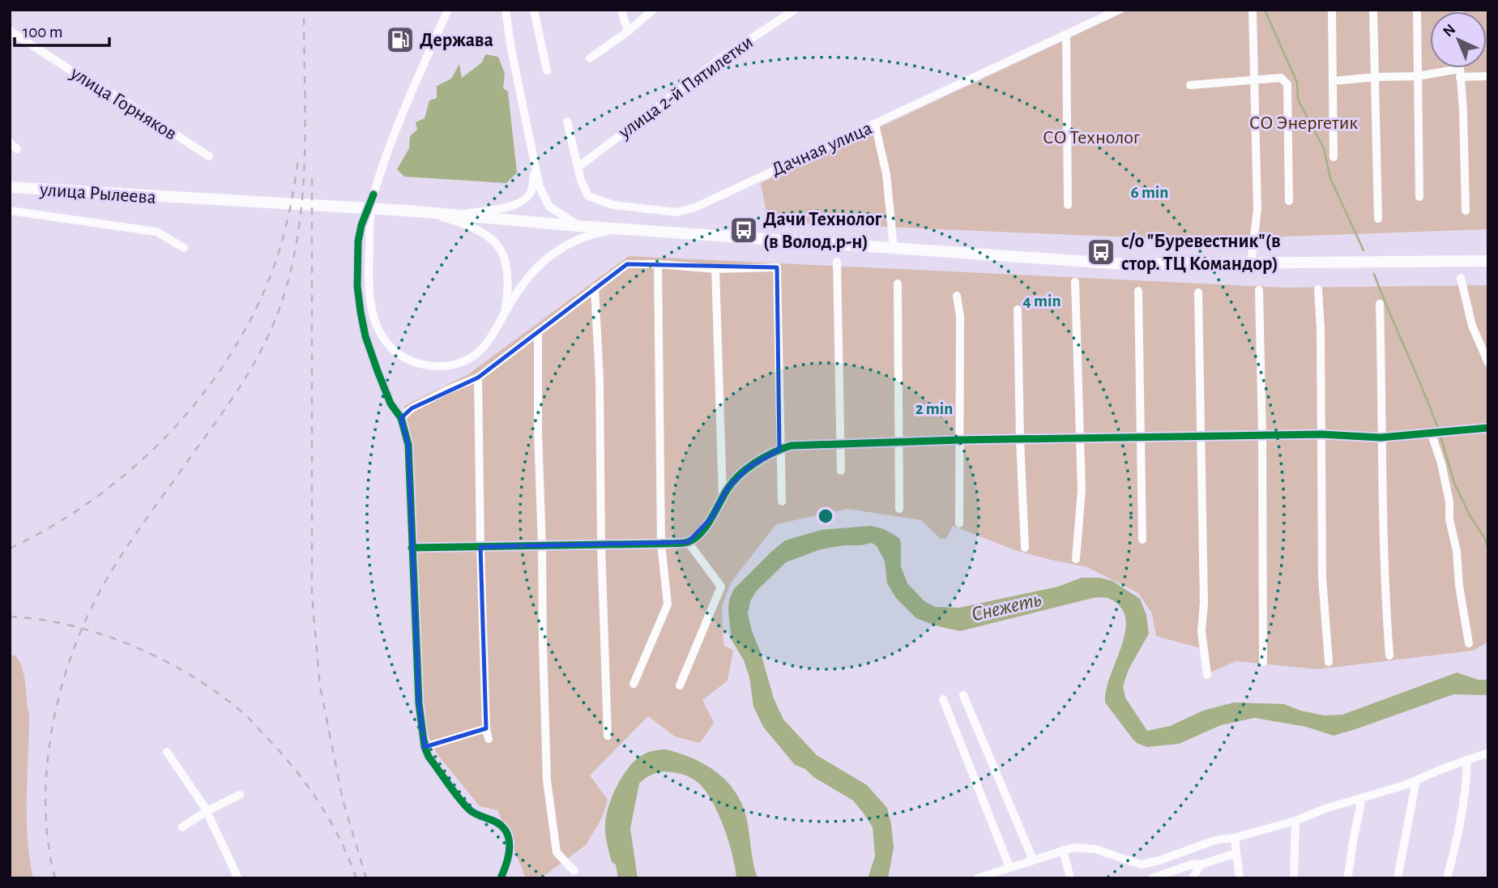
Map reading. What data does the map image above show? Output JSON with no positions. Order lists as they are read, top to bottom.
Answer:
{
  "streets": {
    "main road": ["улица Рылеева"],
    "street": ["улица 2-й Пятилетки", "улица Горняков", "Дачная улица"]
  },
  "crossings": [
    ["улица 2-й Пятилетки", "Дачная улица"]
  ],
  "water": ["Снежеть"],
  "parks": ["СО Энергетик", "СО Технолог"],
  "places": {
    "fuel station": ["Держава"],
    "bus stop": ["Дачи Технолог (в Волод.р-н)", "с/о \"Буревестник\"(в стор. ТЦ Командор)"]
  },
  "scale_bar": "100 m",
  "north": "top left",
  "rings": ["6 min", "4 min", "2 min"]
}
